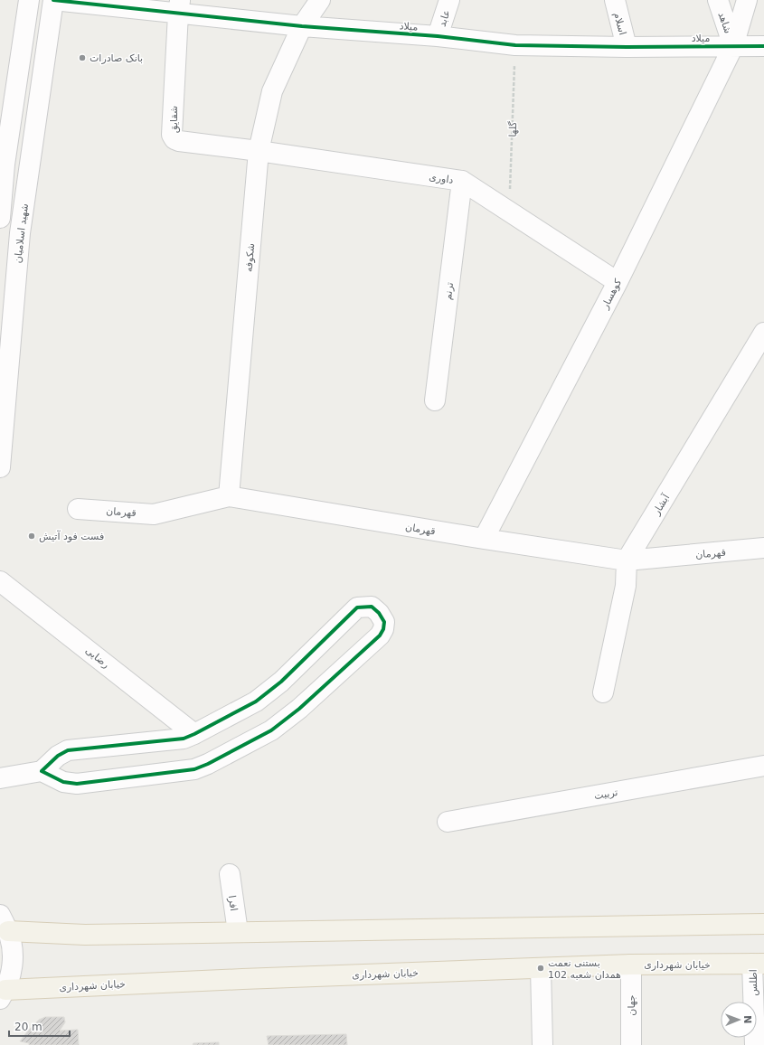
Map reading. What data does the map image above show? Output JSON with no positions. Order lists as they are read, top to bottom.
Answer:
{
  "streets": {
    "main road": ["خیابان شهرداری"],
    "street": [
      "عابد",
      "شاهد",
      "اسلام",
      "میلاد",
      "شقایق",
      "داوری",
      "شهید اسلامیان",
      "شکوفه",
      "ترنم",
      "کوهسار",
      "آبشار",
      "قهرمان",
      "رضایی",
      "تربیت",
      "افرا",
      "اطلس",
      "جهان"
    ],
    "path": ["گلها"]
  },
  "crossings": [
    ["عابد", "میلاد"],
    ["شاهد", "میلاد"],
    ["شاهد", "کوهسار"],
    ["اسلام", "میلاد"],
    ["میلاد", "شقایق"],
    ["میلاد", "گلها"],
    ["میلاد", "شهید اسلامیان"],
    ["میلاد", "شکوفه"],
    ["میلاد", "کوهسار"],
    ["شقایق", "داوری"],
    ["شقایق", "شکوفه"],
    ["گلها", "داوری"],
    ["داوری", "شکوفه"],
    ["داوری", "ترنم"],
    ["داوری", "کوهسار"],
    ["شکوفه", "قهرمان"],
    ["کوهسار", "قهرمان"],
    ["آبشار", "قهرمان"],
    ["خیابان شهرداری", "اطلس"],
    ["خیابان شهرداری", "جهان"]
  ],
  "places": ["بانک صادرات", "فست فود آتیش", "بستنی نعمت همدان شعبه 102"],
  "scale_bar": "20 m",
  "north": "right"
}
